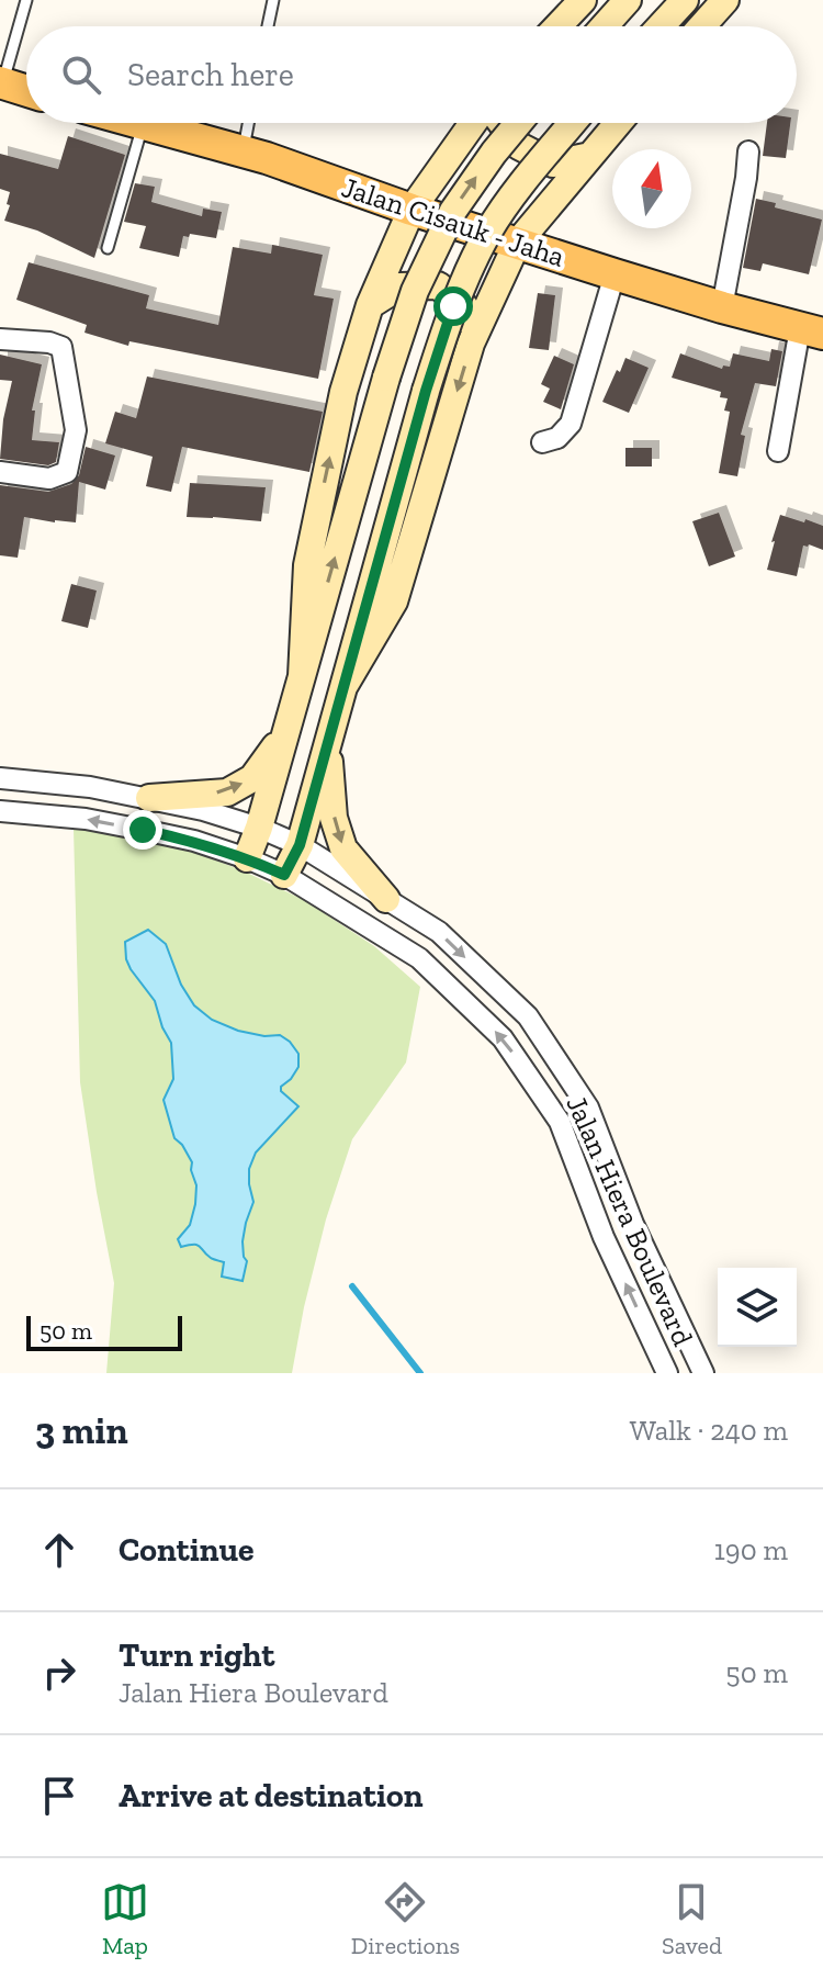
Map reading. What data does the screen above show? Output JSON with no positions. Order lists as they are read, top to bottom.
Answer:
{
  "streets": {
    "main road": ["Jalan Cisauk - Jaha"],
    "street": ["Jalan Hiera Boulevard"]
  },
  "scale_bar": "50 m",
  "north": "top",
  "page": {
    "search": "Search here",
    "scale": "50 m",
    "heading": ["3 min", "Walk · 240 m"],
    "list": [
      ["Continue", "190 m"],
      ["Turn right", "Jalan Hiera Boulevard", "50 m"],
      "Arrive at destination"
    ],
    "nav": ["Map", "Directions", "Saved"]
  }
}
